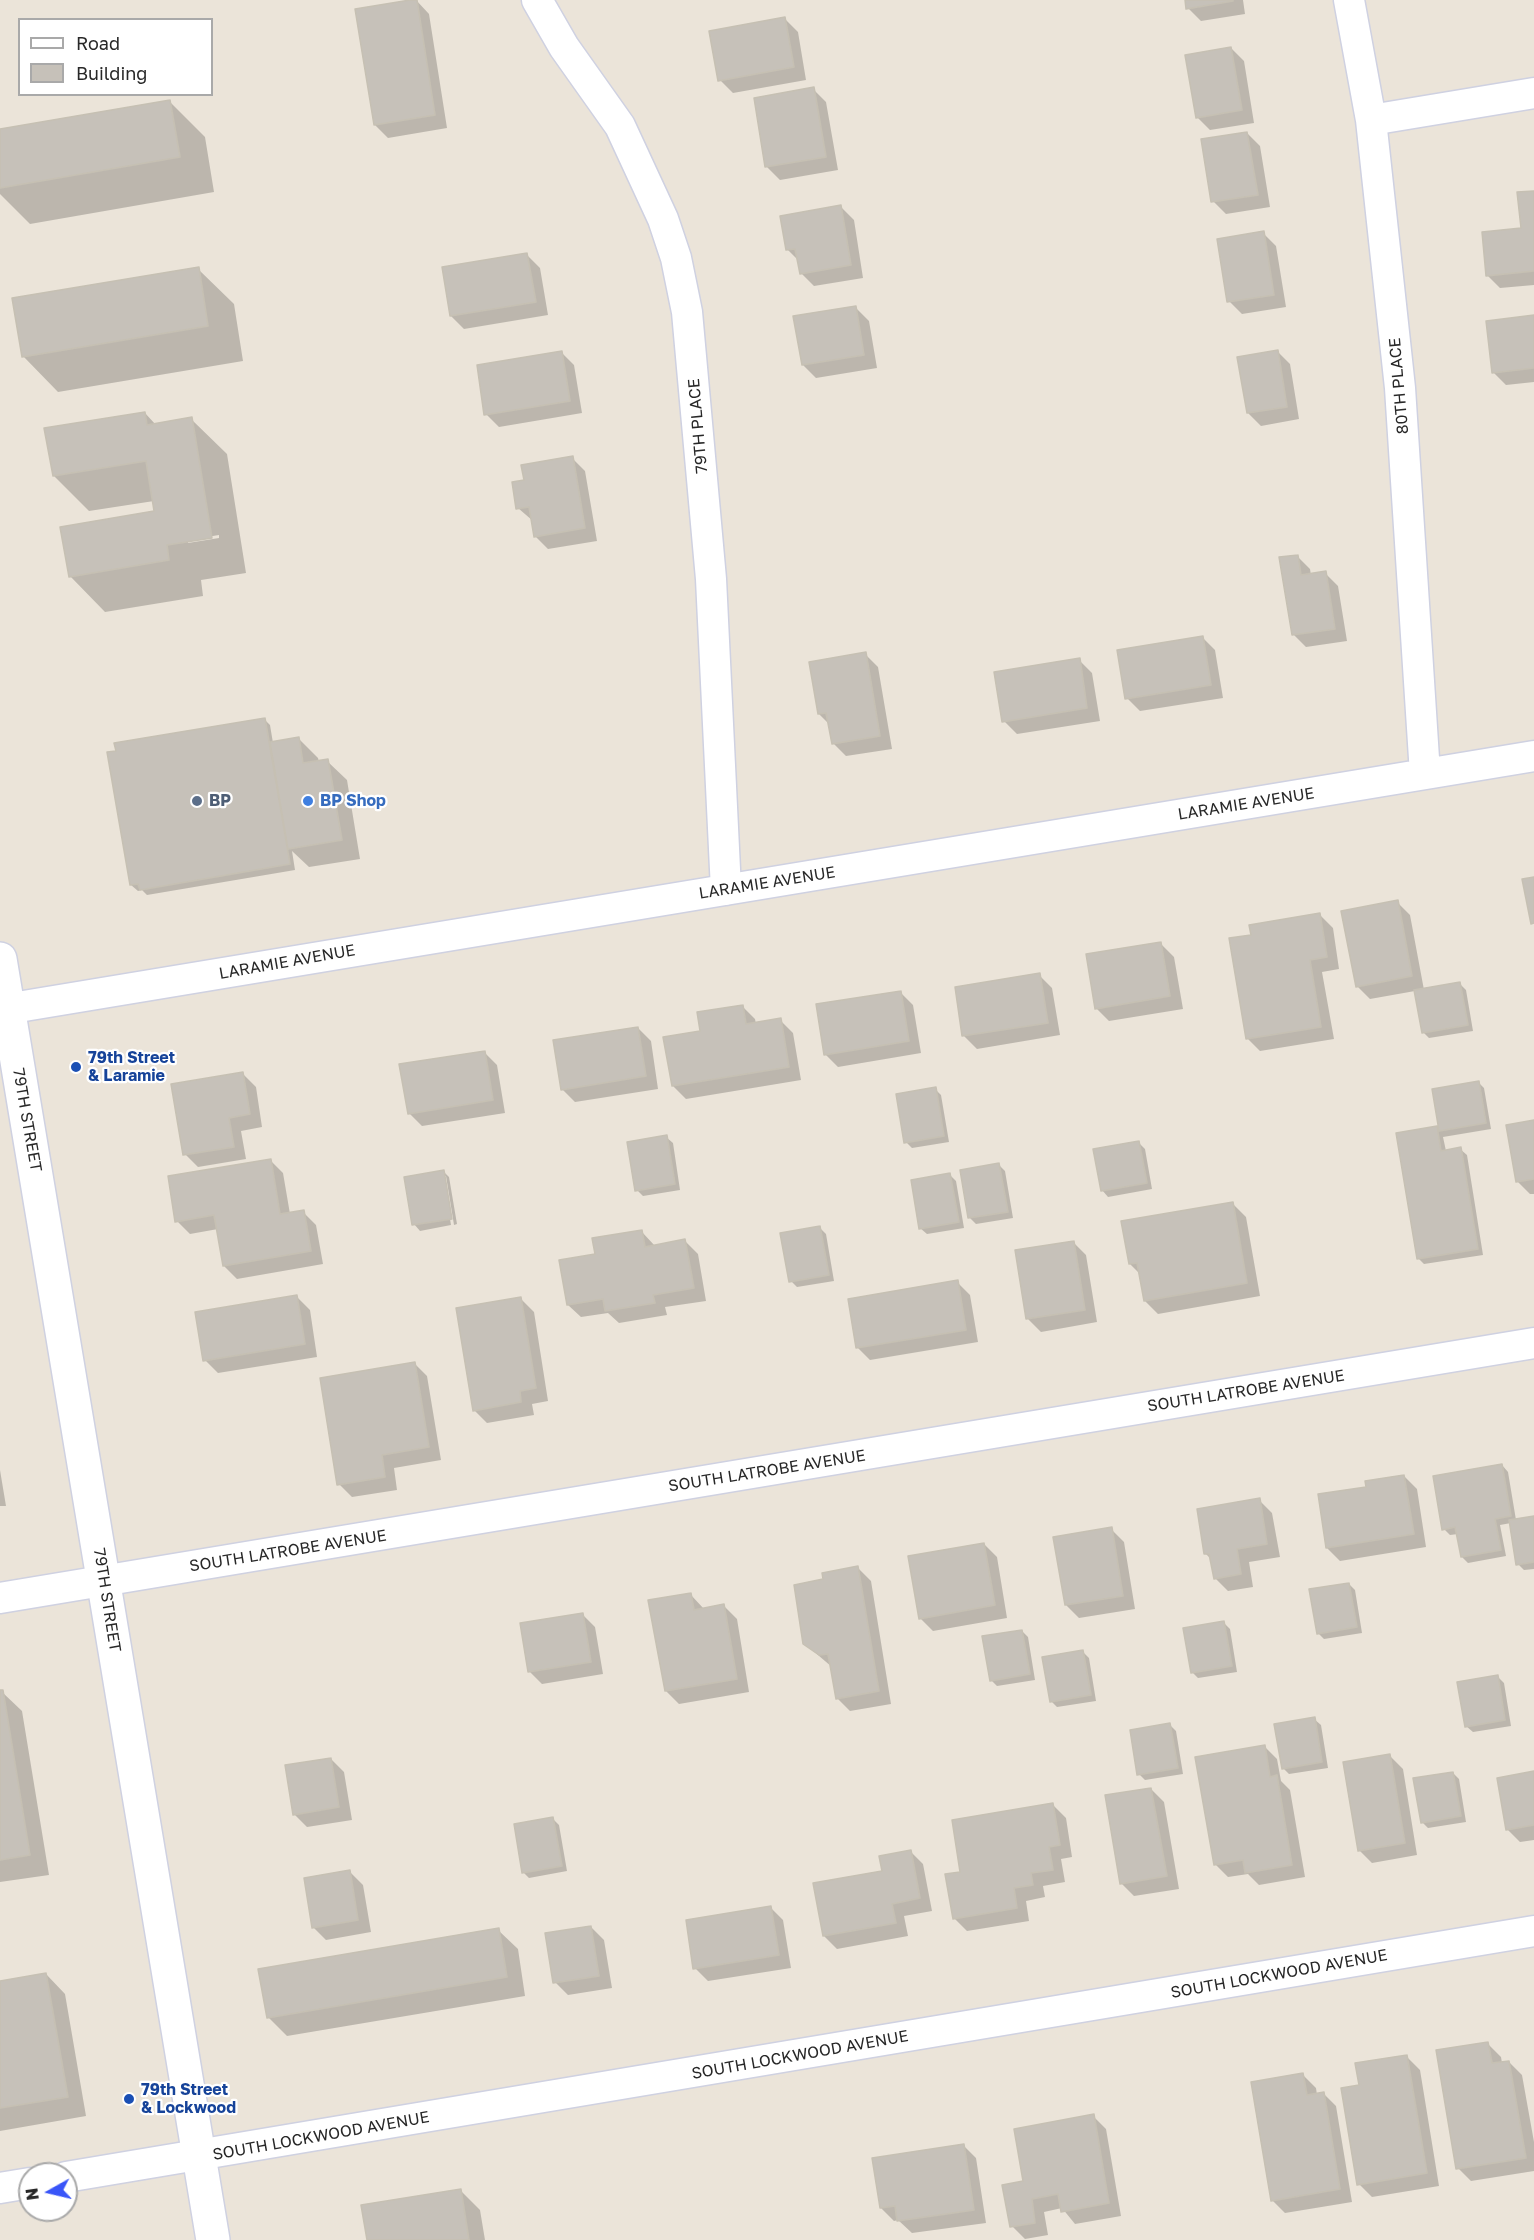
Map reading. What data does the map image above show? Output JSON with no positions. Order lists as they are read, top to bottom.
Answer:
{
  "streets": {
    "main road": ["79TH STREET"],
    "street": [
      "80TH PLACE",
      "79TH PLACE",
      "LARAMIE AVENUE",
      "SOUTH LATROBE AVENUE",
      "SOUTH LOCKWOOD AVENUE"
    ]
  },
  "crossings": [
    ["80TH PLACE", "LARAMIE AVENUE"],
    ["79TH PLACE", "LARAMIE AVENUE"],
    ["LARAMIE AVENUE", "79TH STREET"],
    ["79TH STREET", "SOUTH LATROBE AVENUE"],
    ["79TH STREET", "SOUTH LOCKWOOD AVENUE"]
  ],
  "places": [
    "BP",
    "BP Shop",
    "79th Street & Laramie",
    "79th Street & Lockwood"
  ],
  "legend": ["Road", "Building"],
  "north": "left"
}
